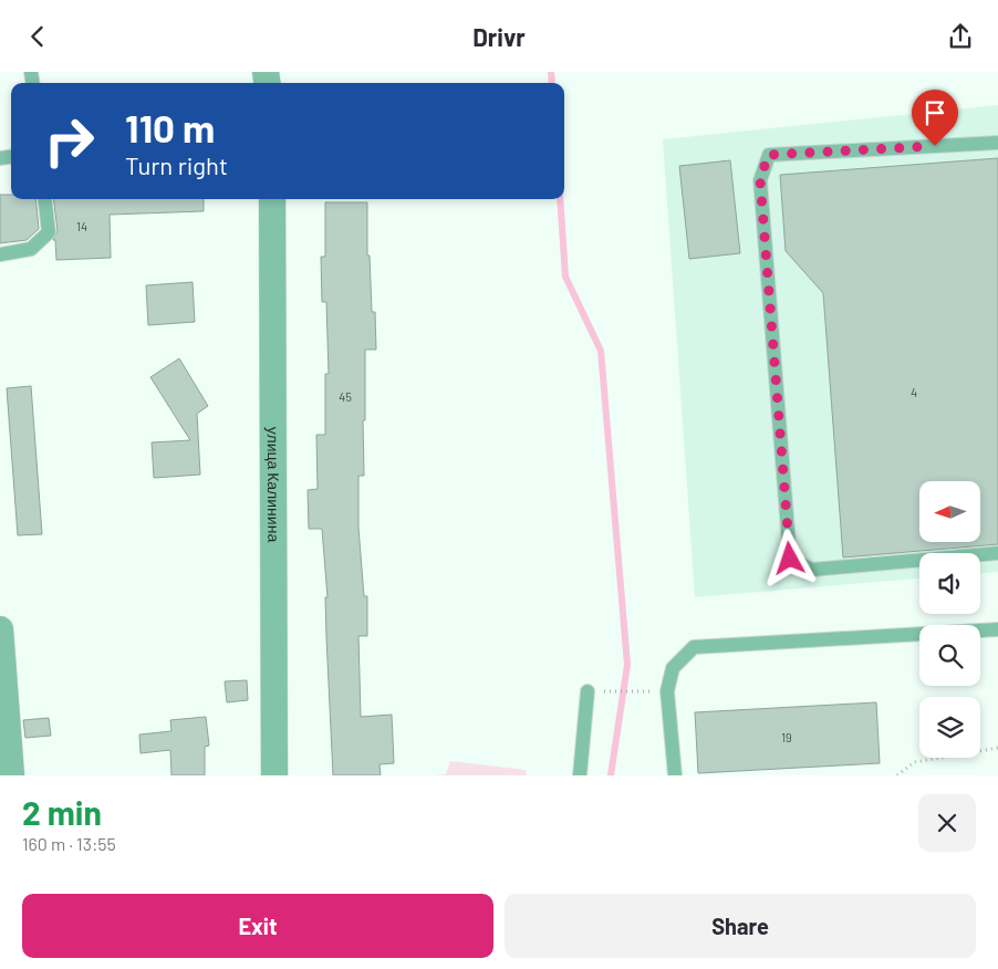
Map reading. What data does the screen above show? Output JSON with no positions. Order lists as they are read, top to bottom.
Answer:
{
  "streets": {
    "street": ["улица Калинина"]
  },
  "house_numbers": [
    "14",
    "4",
    "45",
    "19"
  ],
  "north": "left",
  "page": {
    "header": "Drivr",
    "turn": ["110 m", "Turn right"],
    "heading": ["2 min", "160 m · 13:55"],
    "buttons": ["Exit", "Share"]
  }
}
